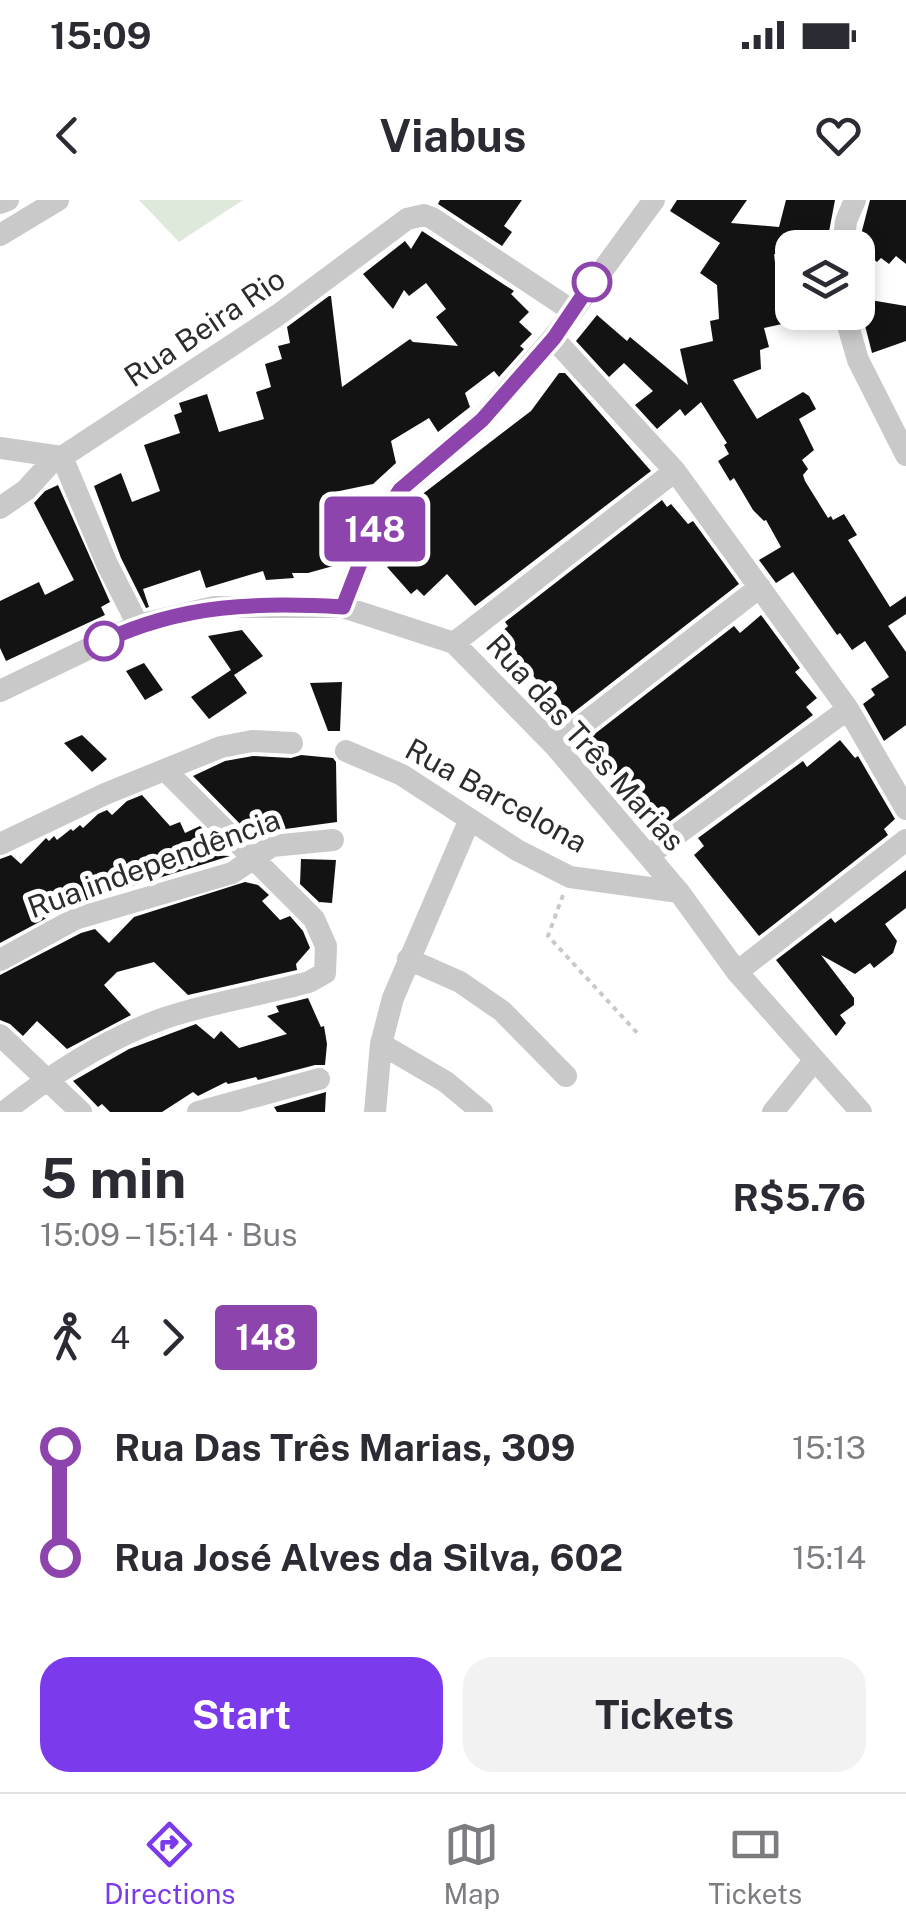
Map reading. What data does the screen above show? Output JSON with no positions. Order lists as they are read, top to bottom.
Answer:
{
  "streets": {
    "street": [
      "Rua Beira Rio",
      "Rua das Três Marias",
      "Rua Barcelona",
      "Rua independência"
    ]
  },
  "crossings": [
    ["Rua das Três Marias", "Rua Barcelona"]
  ],
  "lines": ["bus line 148"],
  "page": {
    "status": "15:09",
    "header": "Viabus",
    "on_map": "148",
    "heading": ["5 min", "15:09 – 15:14 · Bus", "R$5.76"],
    "legs": ["4", "148"],
    "list": [
      {
        "name": "Rua Das Três Marias, 309",
        "value": "15:13"
      },
      {
        "name": "Rua José Alves da Silva, 602",
        "value": "15:14"
      }
    ],
    "buttons": ["Start", "Tickets"],
    "tabs": ["Directions", "Map", "Tickets"]
  }
}
